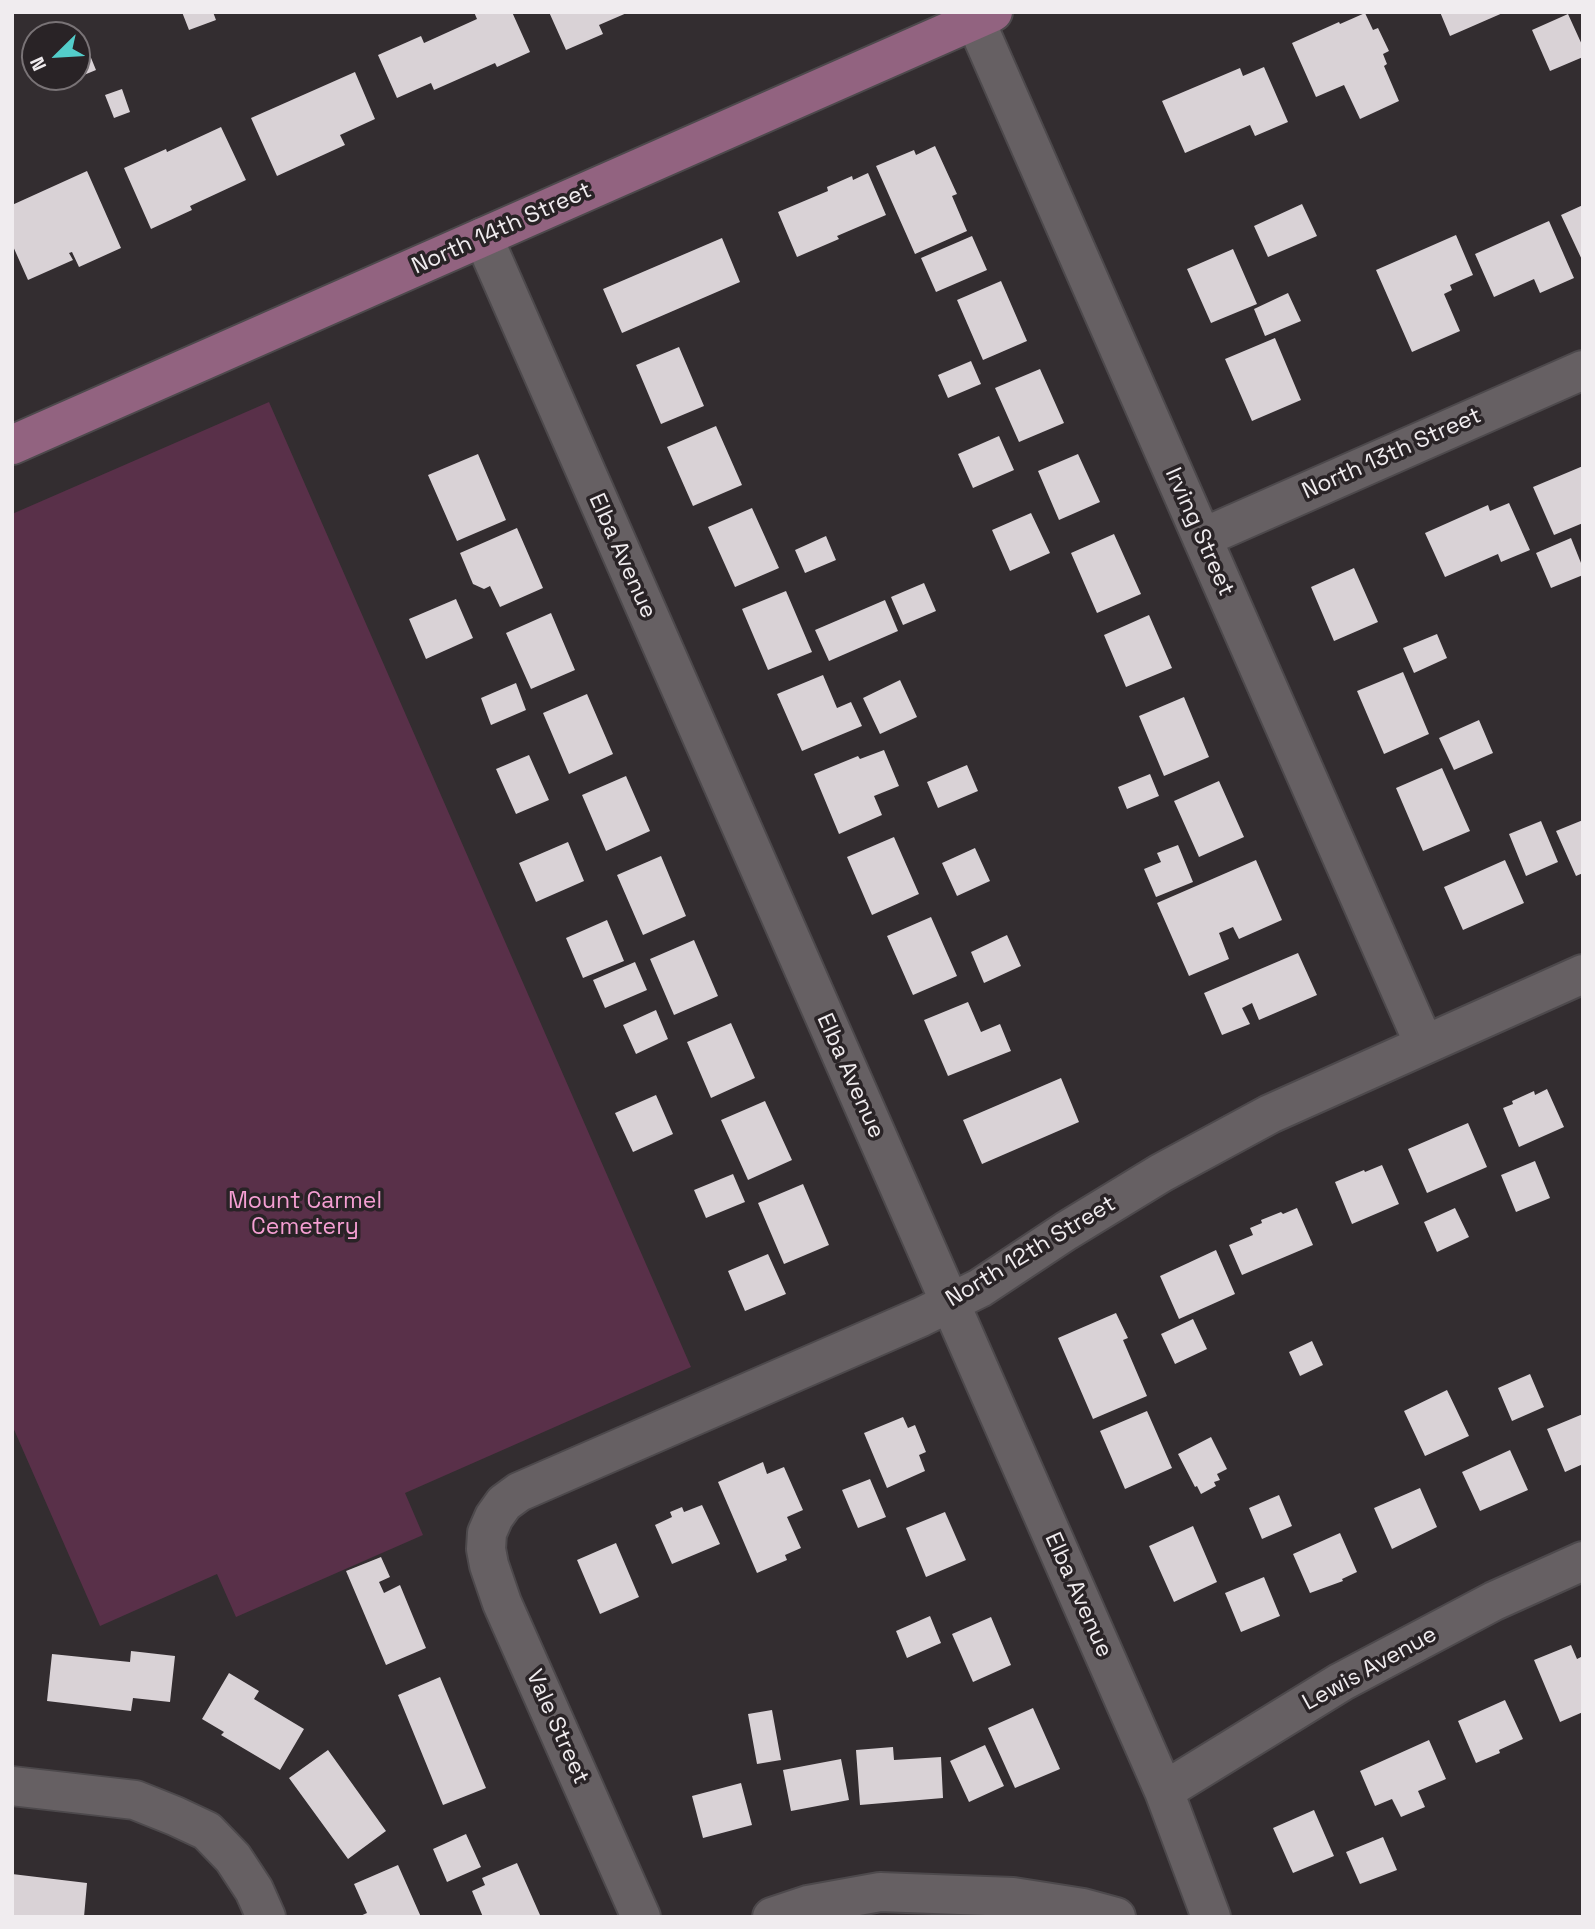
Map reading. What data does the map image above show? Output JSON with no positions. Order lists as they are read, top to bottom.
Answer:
{
  "streets": {
    "main road": ["North 14th Street"],
    "street": [
      "North 13th Street",
      "Irving Street",
      "Elba Avenue",
      "North 12th Street",
      "Lewis Avenue",
      "Vale Street"
    ]
  },
  "crossings": [
    ["North 14th Street", "Irving Street"],
    ["North 14th Street", "Elba Avenue"],
    ["North 13th Street", "Irving Street"],
    ["Irving Street", "North 12th Street"],
    ["Elba Avenue", "North 12th Street"],
    ["Elba Avenue", "Lewis Avenue"],
    ["North 12th Street", "Vale Street"]
  ],
  "parks": ["Mount Carmel Cemetery"],
  "north": "bottom left"
}
